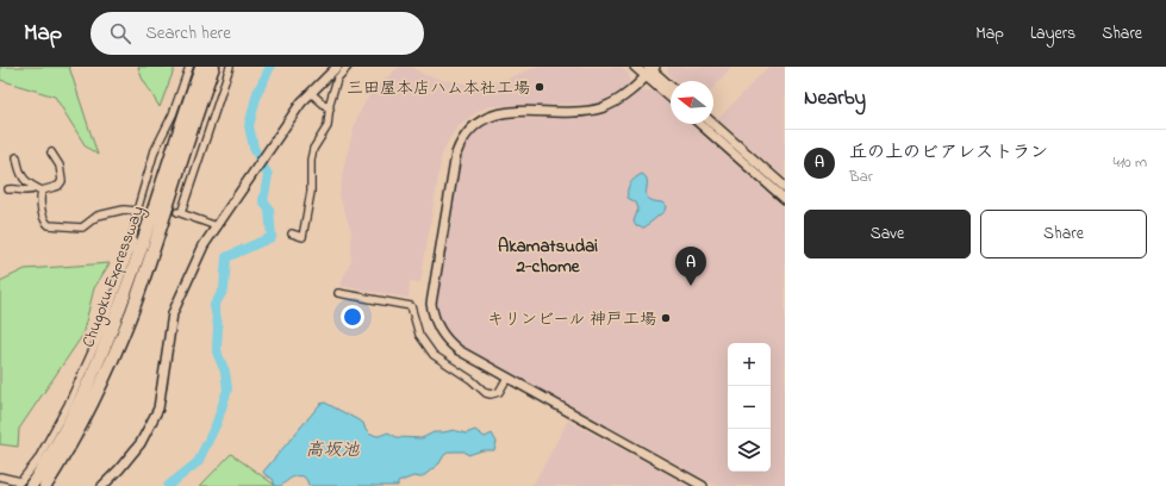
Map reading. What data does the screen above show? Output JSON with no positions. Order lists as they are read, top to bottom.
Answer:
{
  "streets": {
    "highway": ["Chugoku Expressway"]
  },
  "districts": ["Akamatsudai 2-chome"],
  "water": ["高坂池"],
  "places": ["三田屋本店ハム本社工場", "キリンビール 神戸工場"],
  "north": "left",
  "page": {
    "header": "Map",
    "search": "Search here",
    "nav": ["Map", "Layers", "Share"],
    "heading": "Nearby",
    "list": [
      {
        "mark": "A",
        "name": "丘の上のビアレストラン",
        "note": "Bar",
        "value": "410 m"
      }
    ],
    "buttons": ["Save", "Share"],
    "pins": "A",
    "map_buttons": ["+", "−"]
  }
}
